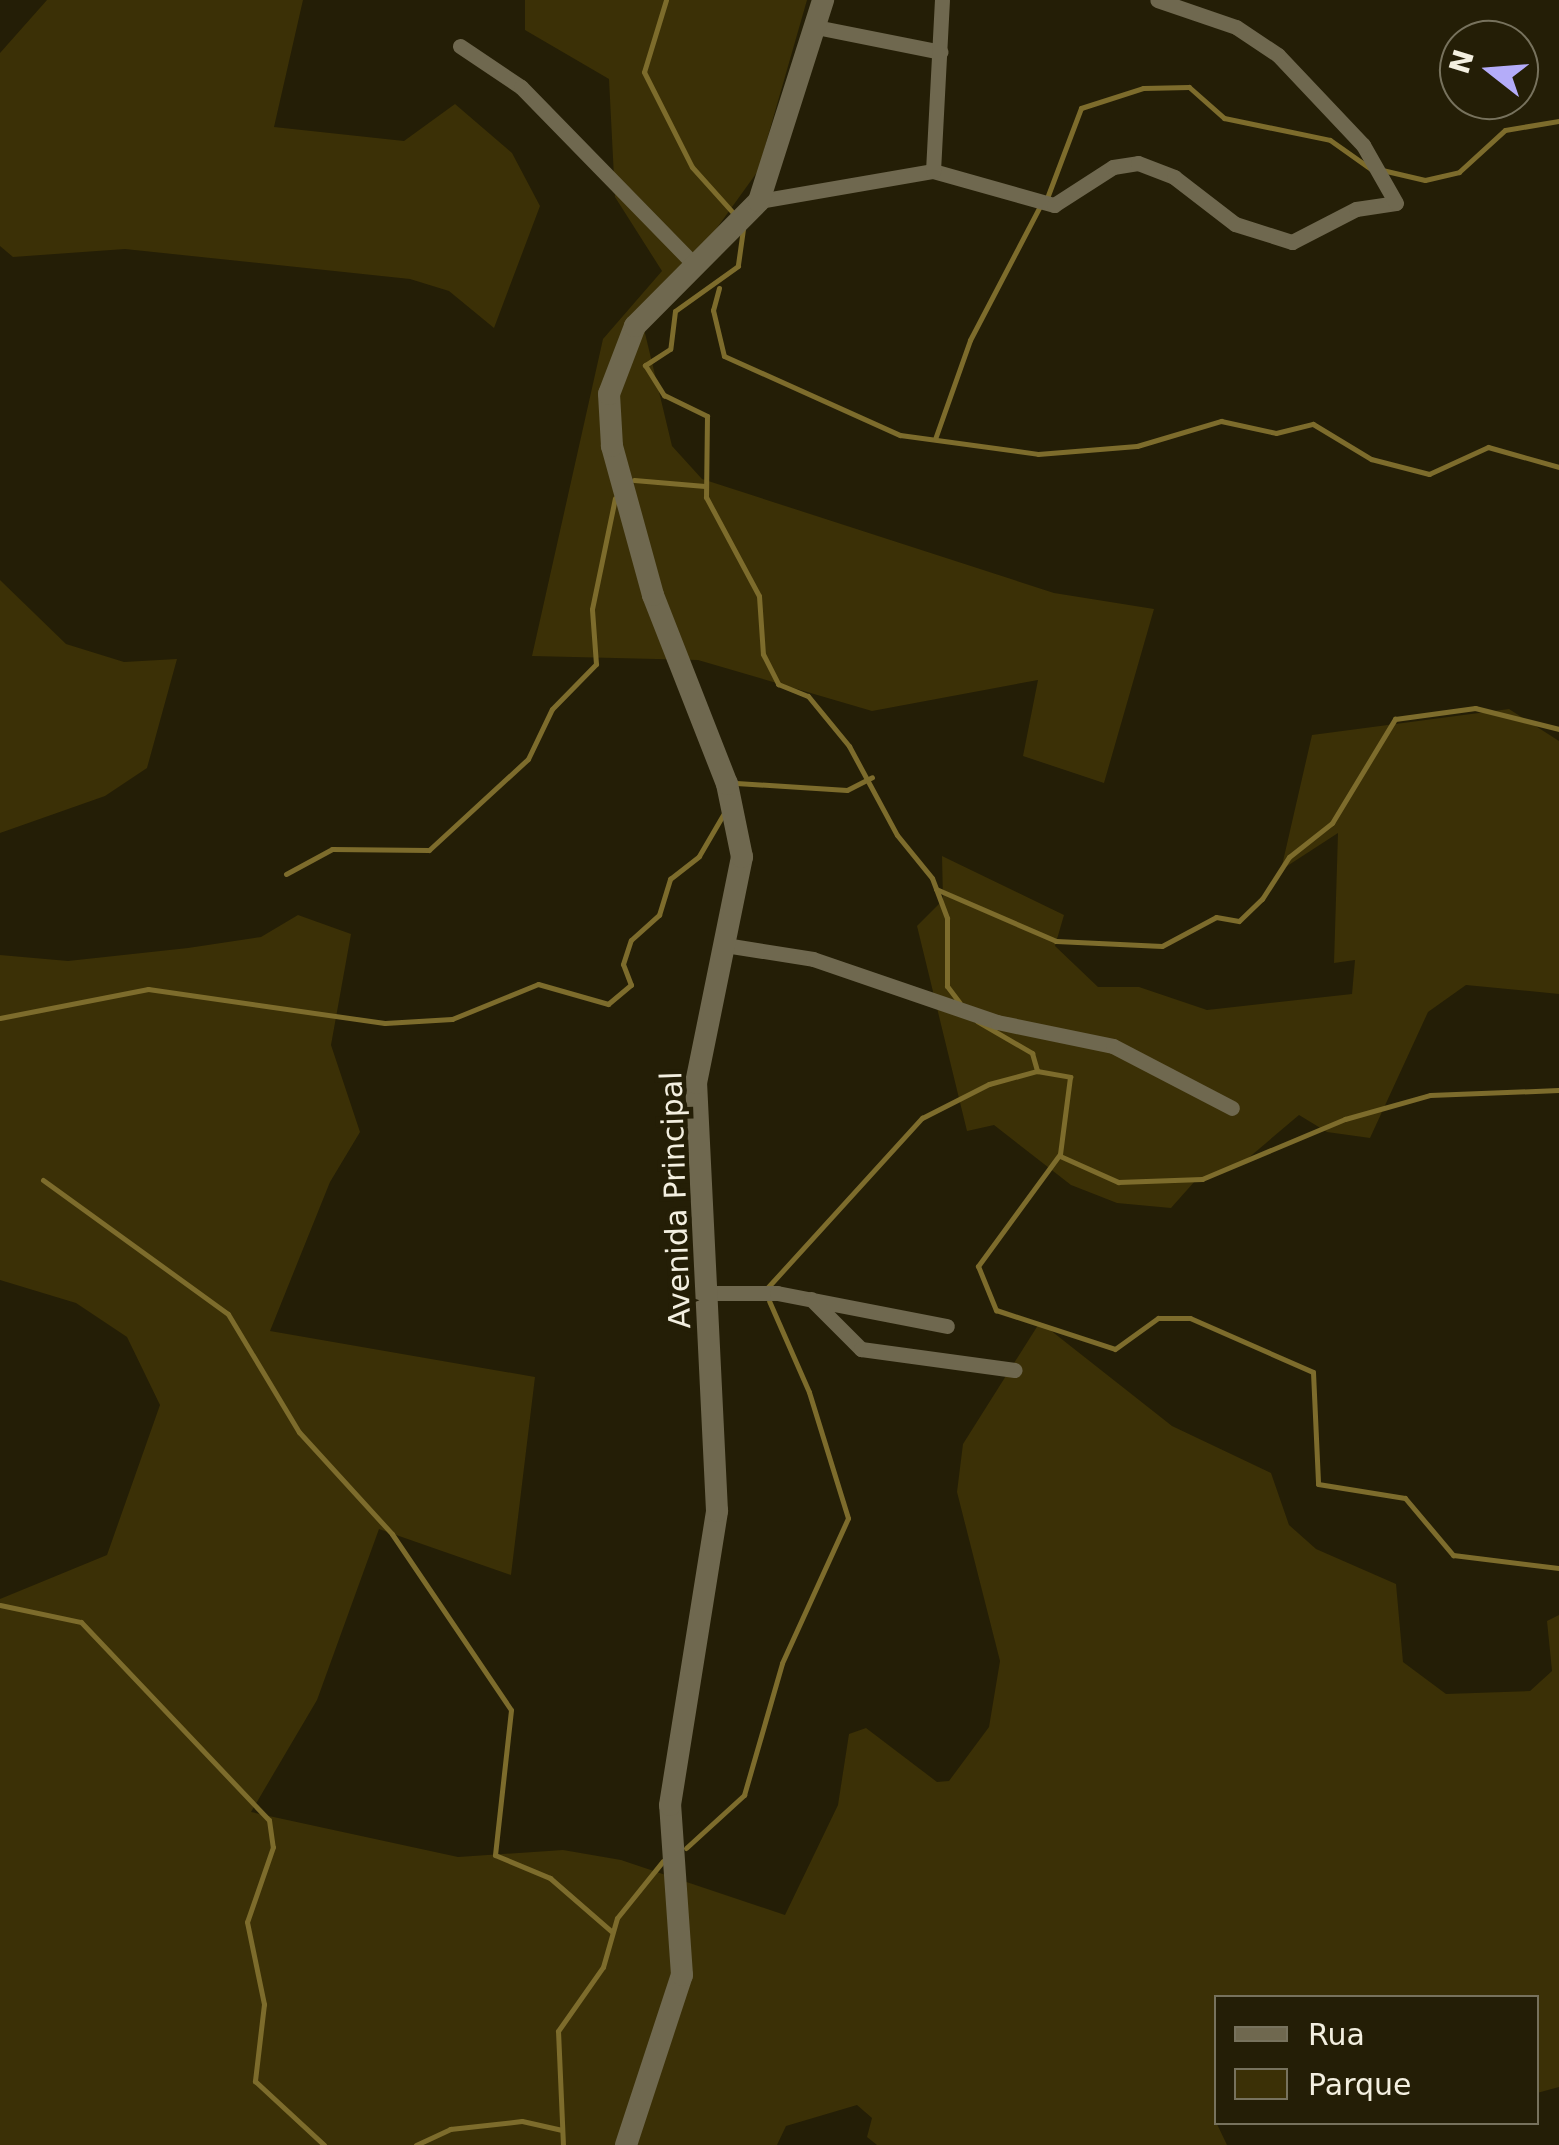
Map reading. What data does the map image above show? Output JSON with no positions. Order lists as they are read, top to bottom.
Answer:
{
  "streets": {
    "street": ["Avenida Principal"]
  },
  "legend": ["Rua", "Parque"],
  "north": "left"
}
